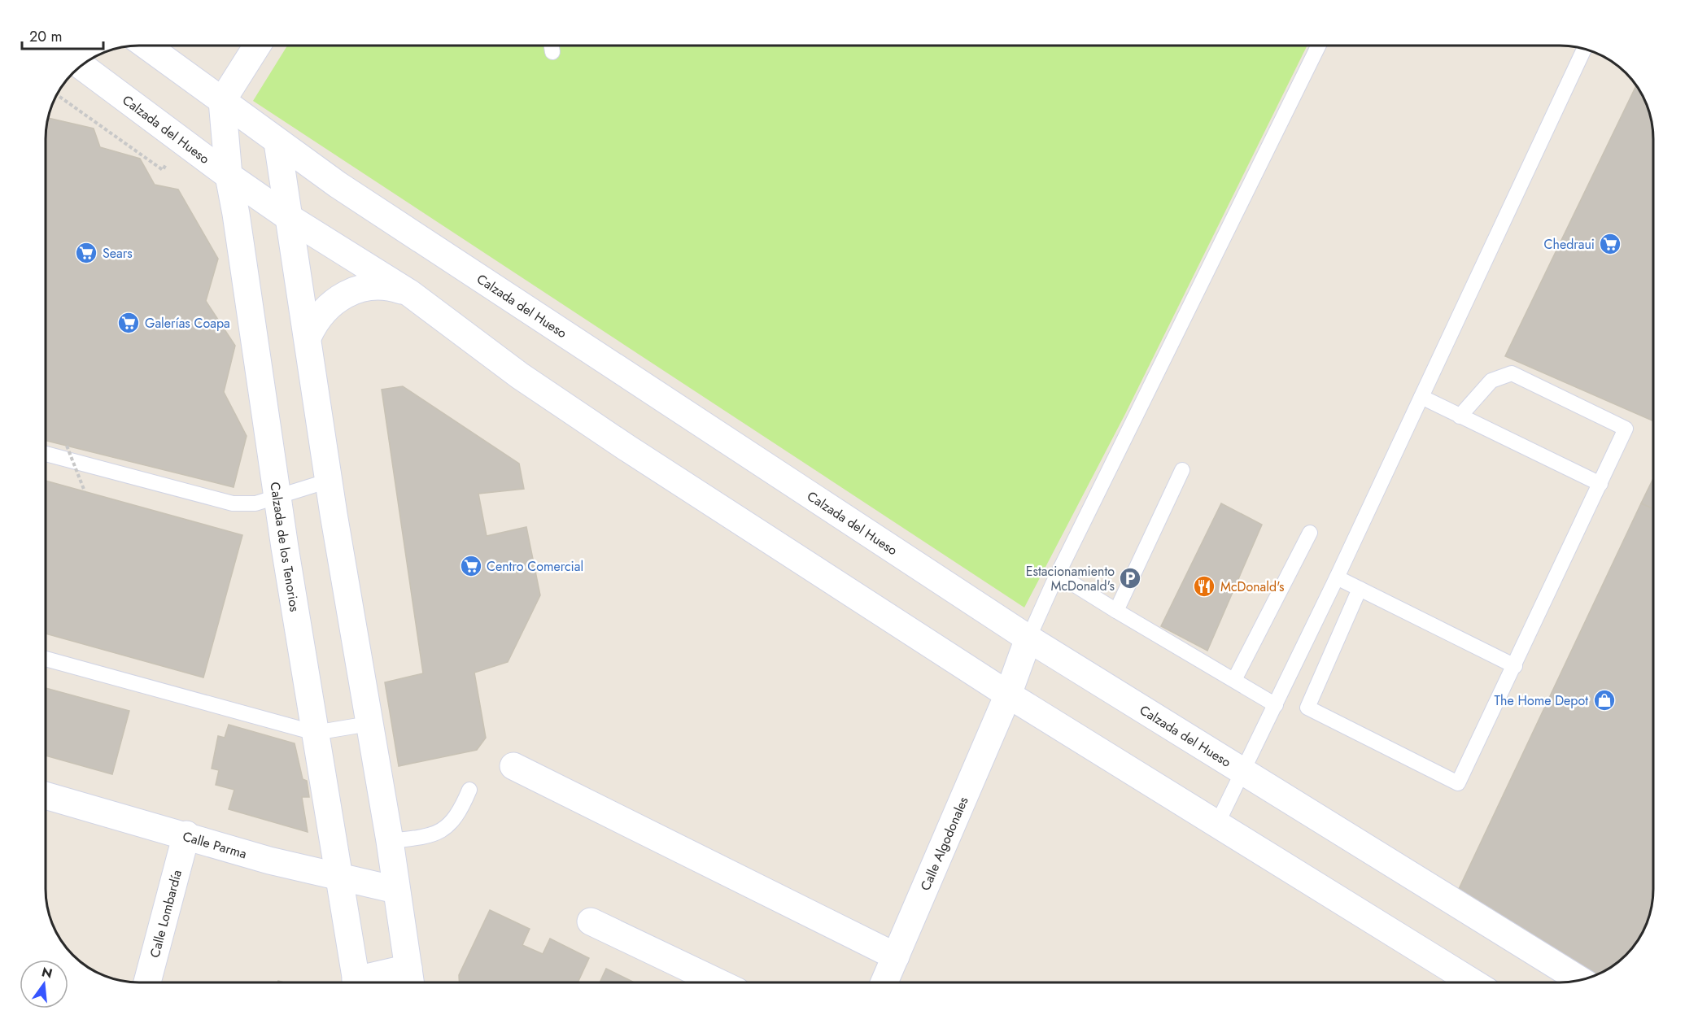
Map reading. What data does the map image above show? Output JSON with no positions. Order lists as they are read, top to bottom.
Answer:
{
  "streets": {
    "main road": [
      "Calzada del Hueso",
      "Calzada de los Tenorios",
      "Calle Algodonales",
      "Calle Parma",
      "Calle Lombardía"
    ]
  },
  "crossings": [
    ["Calzada del Hueso", "Calzada de los Tenorios"],
    ["Calzada del Hueso", "Calle Algodonales"],
    ["Calzada de los Tenorios", "Calle Parma"],
    ["Calle Parma", "Calle Lombardía"]
  ],
  "places": {
    "supermarket": [
      "Chedraui",
      "Sears",
      "Galerías Coapa",
      "Centro Comercial"
    ],
    "parking": ["Estacionamiento McDonald's"],
    "restaurant": ["McDonald's"],
    "shop": ["The Home Depot"]
  },
  "scale_bar": "20 m",
  "north": "top"
}
